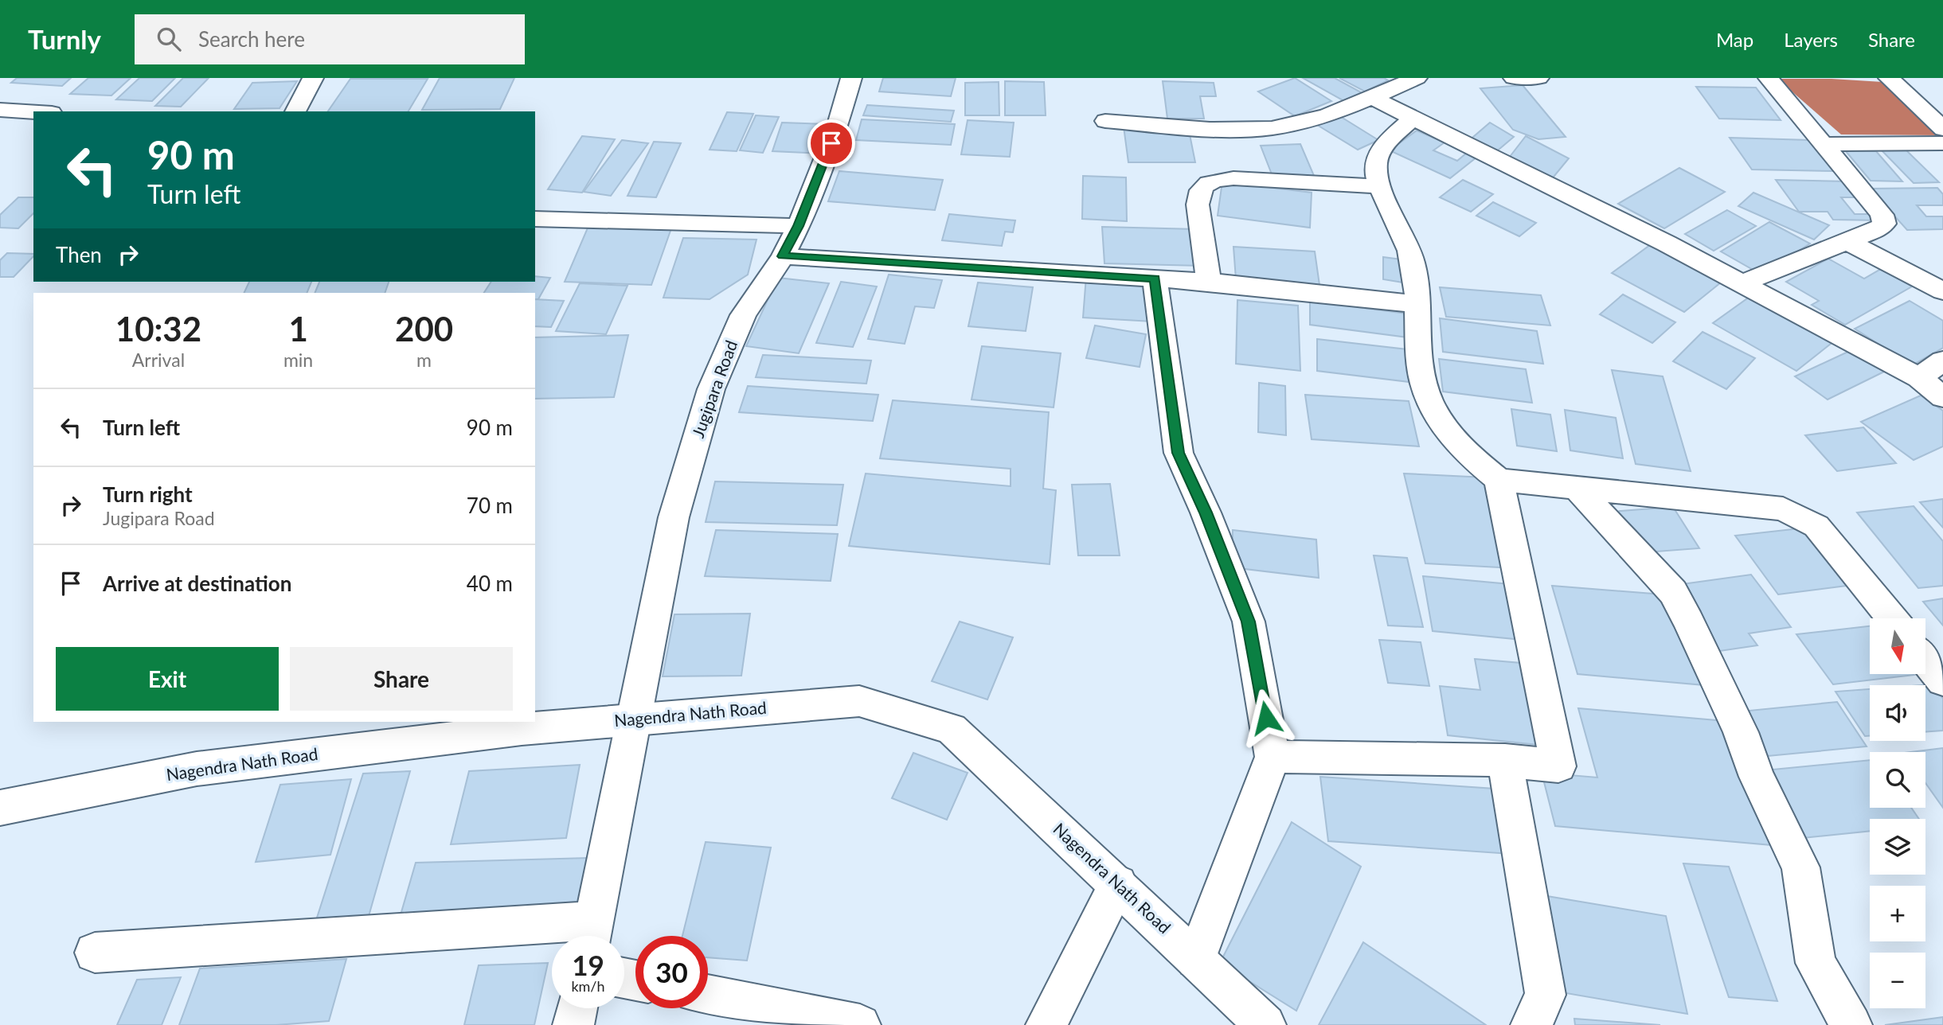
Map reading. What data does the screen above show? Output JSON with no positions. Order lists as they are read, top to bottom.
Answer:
{
  "streets": {
    "street": ["Jugipara Road", "Nagendra Nath Road"]
  },
  "crossings": [
    ["Jugipara Road", "Nagendra Nath Road"]
  ],
  "north": "bottom",
  "page": {
    "header": "Turnly",
    "search": "Search here",
    "nav": ["Map", "Layers", "Share"],
    "turn": ["90 m", "Turn left"],
    "then": "Then",
    "eta": [
      "10:32",
      "Arrival",
      "1",
      "min",
      "200",
      "m"
    ],
    "list": [
      {
        "name": "Turn left",
        "value": "90 m"
      },
      {
        "name": "Turn right",
        "note": "Jugipara Road",
        "value": "70 m"
      },
      {
        "name": "Arrive at destination",
        "value": "40 m"
      }
    ],
    "map_buttons": ["+", "−"],
    "buttons": ["Exit", "Share"],
    "speed": "19 km/h",
    "limit": "30"
  }
}
